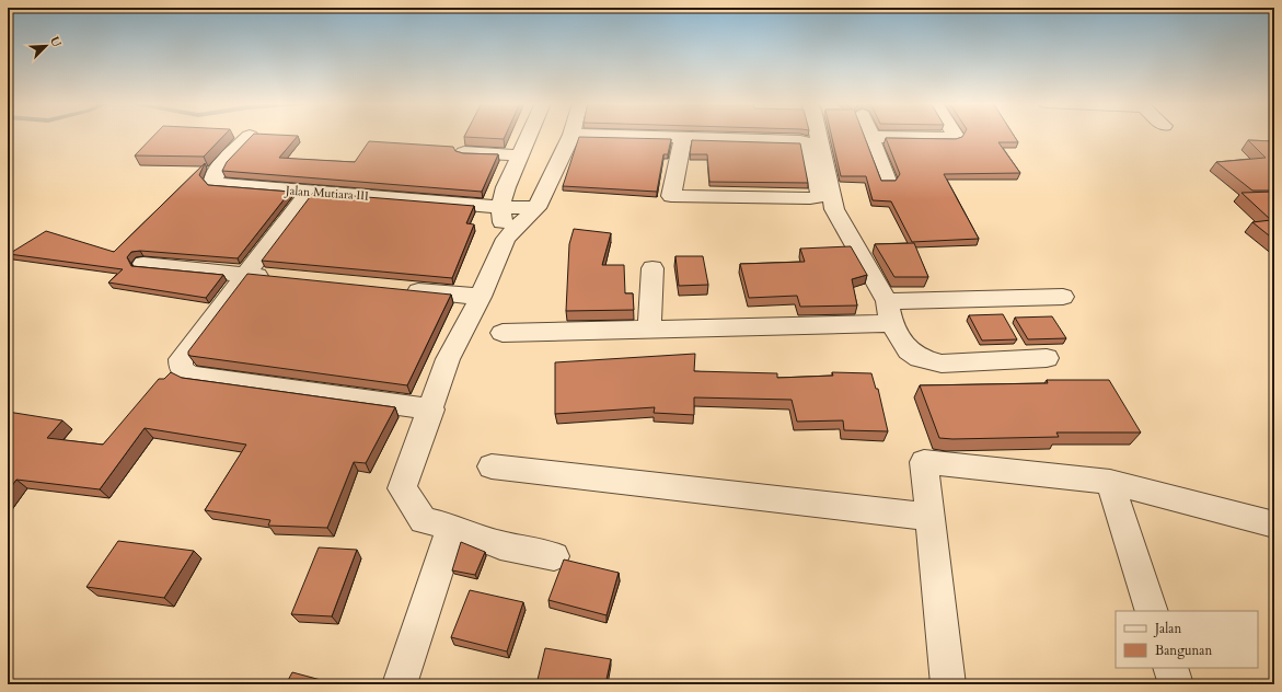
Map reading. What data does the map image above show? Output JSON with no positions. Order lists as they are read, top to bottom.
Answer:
{
  "streets": {
    "street": ["Jalan Mutiara III"]
  },
  "legend": ["Jalan", "Bangunan"],
  "north": "top right"
}
